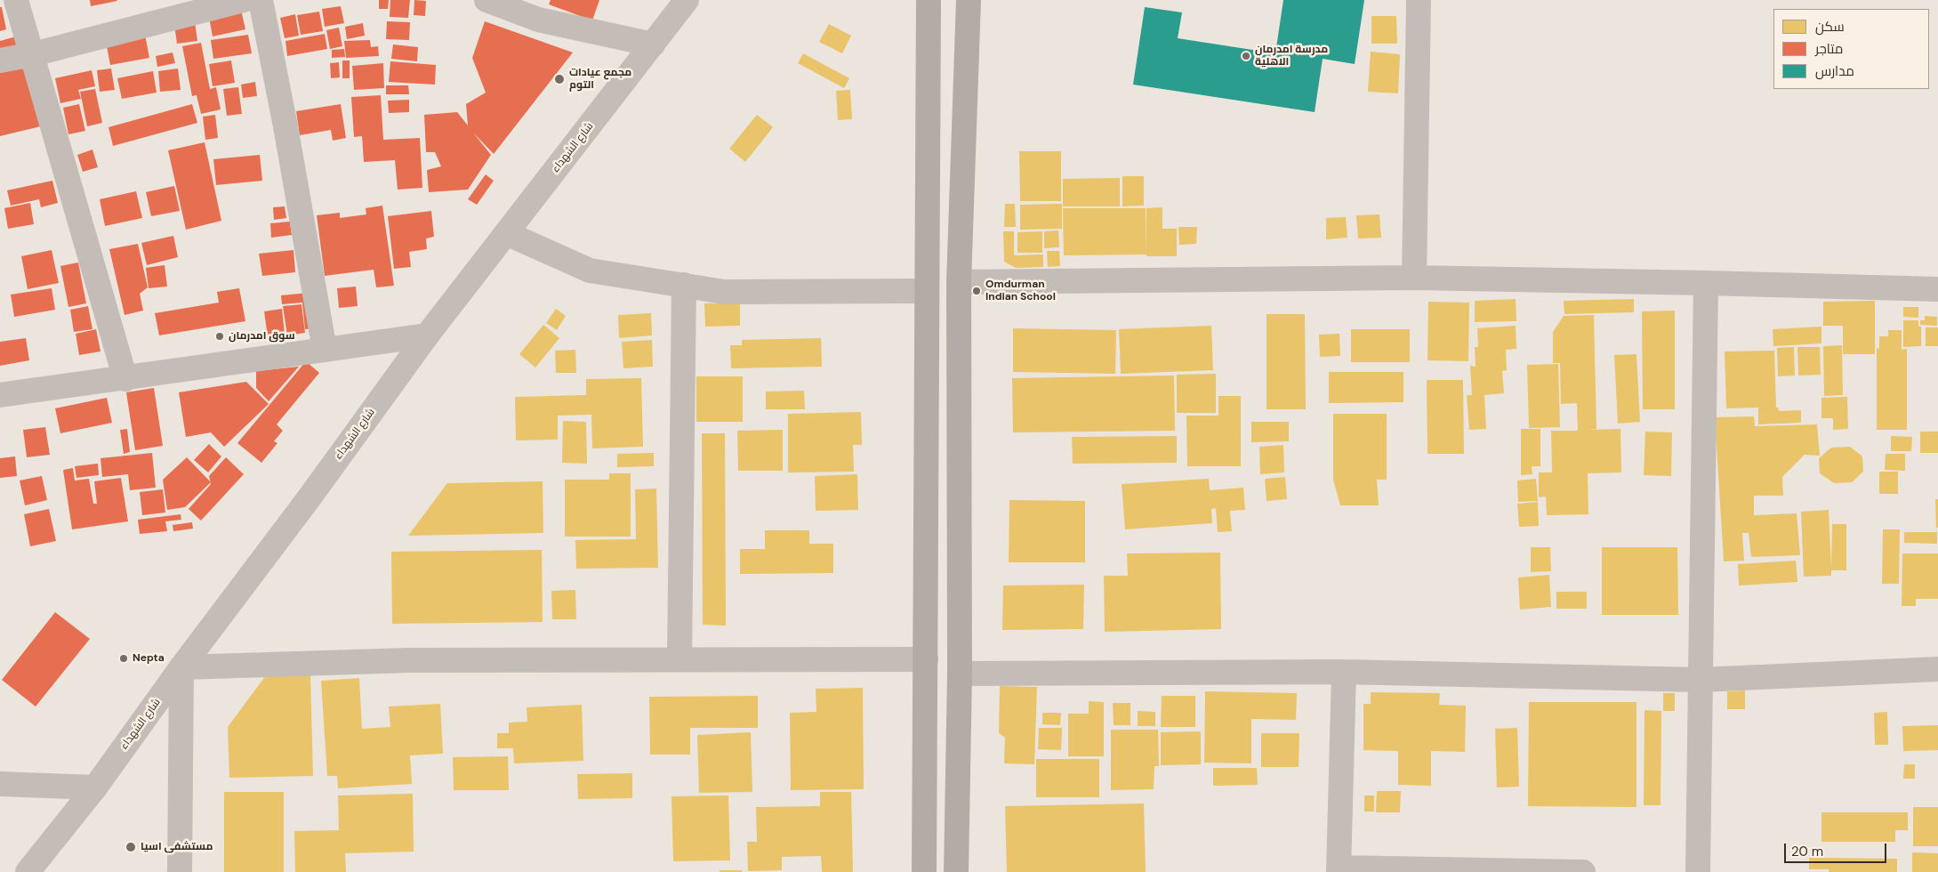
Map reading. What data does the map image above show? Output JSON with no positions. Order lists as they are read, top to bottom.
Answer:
{
  "streets": {
    "street": ["شارع الشهداء"]
  },
  "places": [
    "مدرسة امدرمان الاهلية",
    "مجمع عيادات التوم",
    "Omdurman Indian School",
    "سوق امدرمان",
    "Nepta",
    "مستشفى اسيا"
  ],
  "legend": ["سكن", "متاجر", "مدارس"],
  "scale_bar": "20 m"
}
